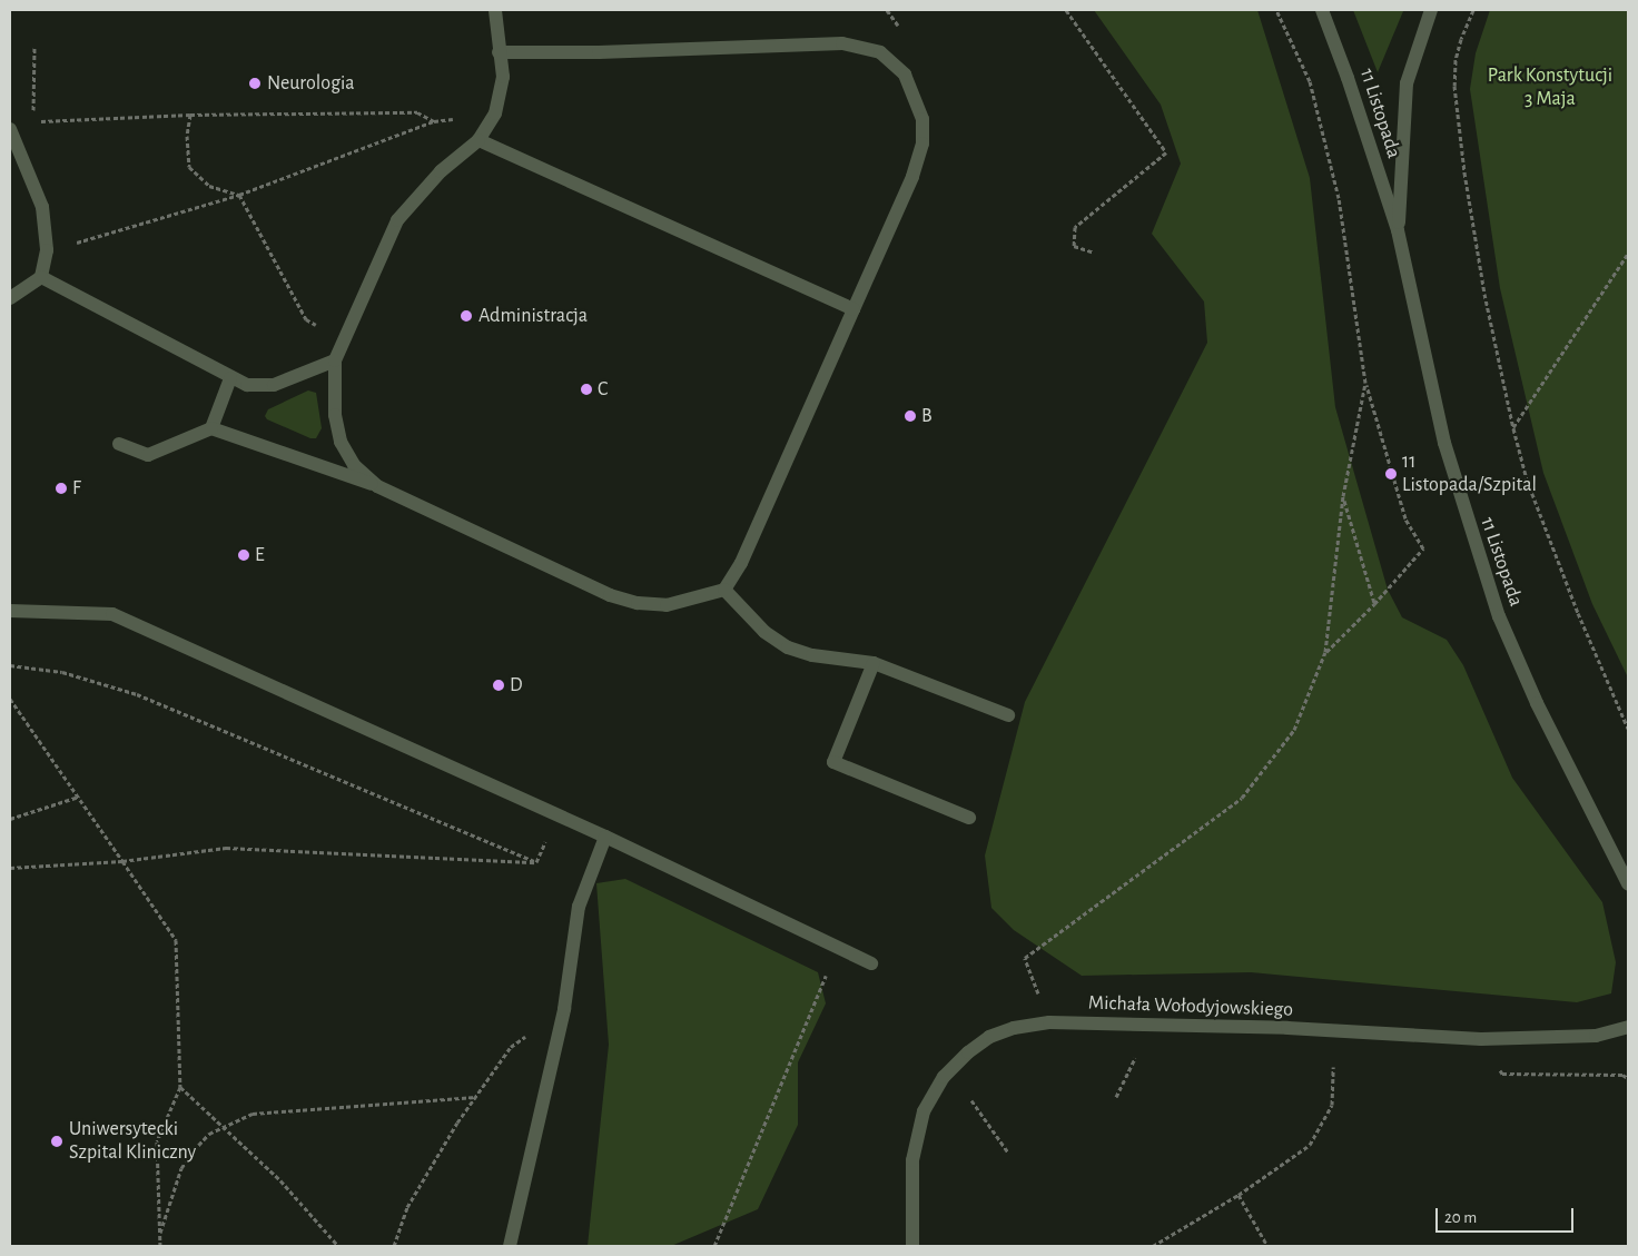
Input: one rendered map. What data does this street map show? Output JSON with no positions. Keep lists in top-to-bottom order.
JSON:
{
  "streets": {
    "street": ["11 Listopada", "Michała Wołodyjowskiego"]
  },
  "parks": ["Park Konstytucji 3 Maja"],
  "places": [
    "Neurologia",
    "Administracja",
    "C",
    "B",
    "11 Listopada/Szpital",
    "F",
    "E",
    "D",
    "Uniwersytecki Szpital Kliniczny"
  ],
  "scale_bar": "20 m"
}
